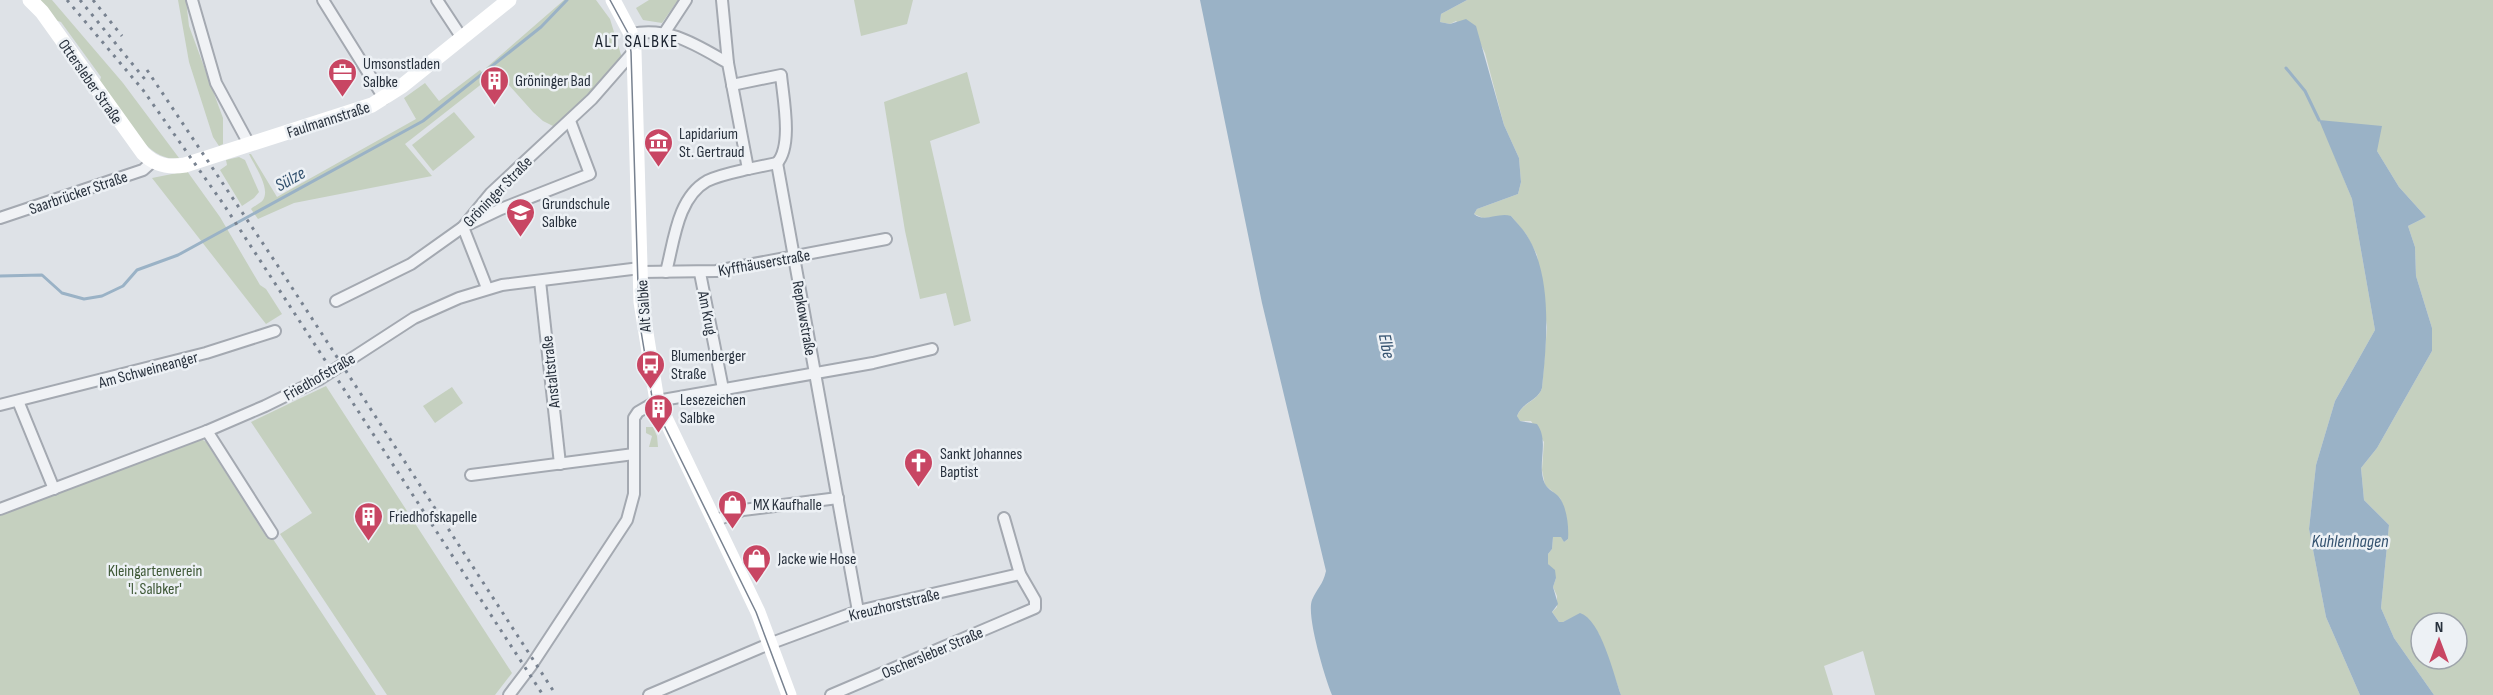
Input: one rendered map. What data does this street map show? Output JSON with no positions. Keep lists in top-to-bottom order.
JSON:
{
  "streets": {
    "main road": ["Ottersleber Straße", "Faulmannstraße", "Alt Salbke"],
    "street": [
      "Gröninger Straße",
      "Saarbrücker Straße",
      "Kyffhäuserstraße",
      "Am Krug",
      "Repkowstraße",
      "Am Schweineanger",
      "Anstaltstraße",
      "Friedhofstraße",
      "Kreuzhorststraße",
      "Oschersleber Straße"
    ]
  },
  "crossings": [
    ["Ottersleber Straße", "Faulmannstraße"],
    ["Ottersleber Straße", "Saarbrücker Straße"],
    ["Faulmannstraße", "Saarbrücker Straße"],
    ["Gröninger Straße", "Alt Salbke"],
    ["Kyffhäuserstraße", "Alt Salbke"],
    ["Kyffhäuserstraße", "Am Krug"],
    ["Kyffhäuserstraße", "Repkowstraße"],
    ["Kyffhäuserstraße", "Friedhofstraße"],
    ["Alt Salbke", "Friedhofstraße"],
    ["Alt Salbke", "Kreuzhorststraße"],
    ["Repkowstraße", "Kreuzhorststraße"],
    ["Anstaltstraße", "Friedhofstraße"],
    ["Kreuzhorststraße", "Oschersleber Straße"]
  ],
  "districts": ["ALT SALBKE"],
  "water": ["Sülze", "Elbe", "Kuhlenhagen"],
  "parks": ["Kleingartenverein 'I. Salbker'"],
  "places": {
    "office": ["Umsonstladen Salbke"],
    "building": ["Gröninger Bad", "Lesezeichen Salbke", "Friedhofskapelle"],
    "museum": ["Lapidarium St. Gertraud"],
    "school or university": ["Grundschule Salbke"],
    "bus stop": ["Blumenberger Straße"],
    "church": ["Sankt Johannes Baptist"],
    "shop": ["MX Kaufhalle", "Jacke wie Hose"]
  },
  "north": "top"
}
